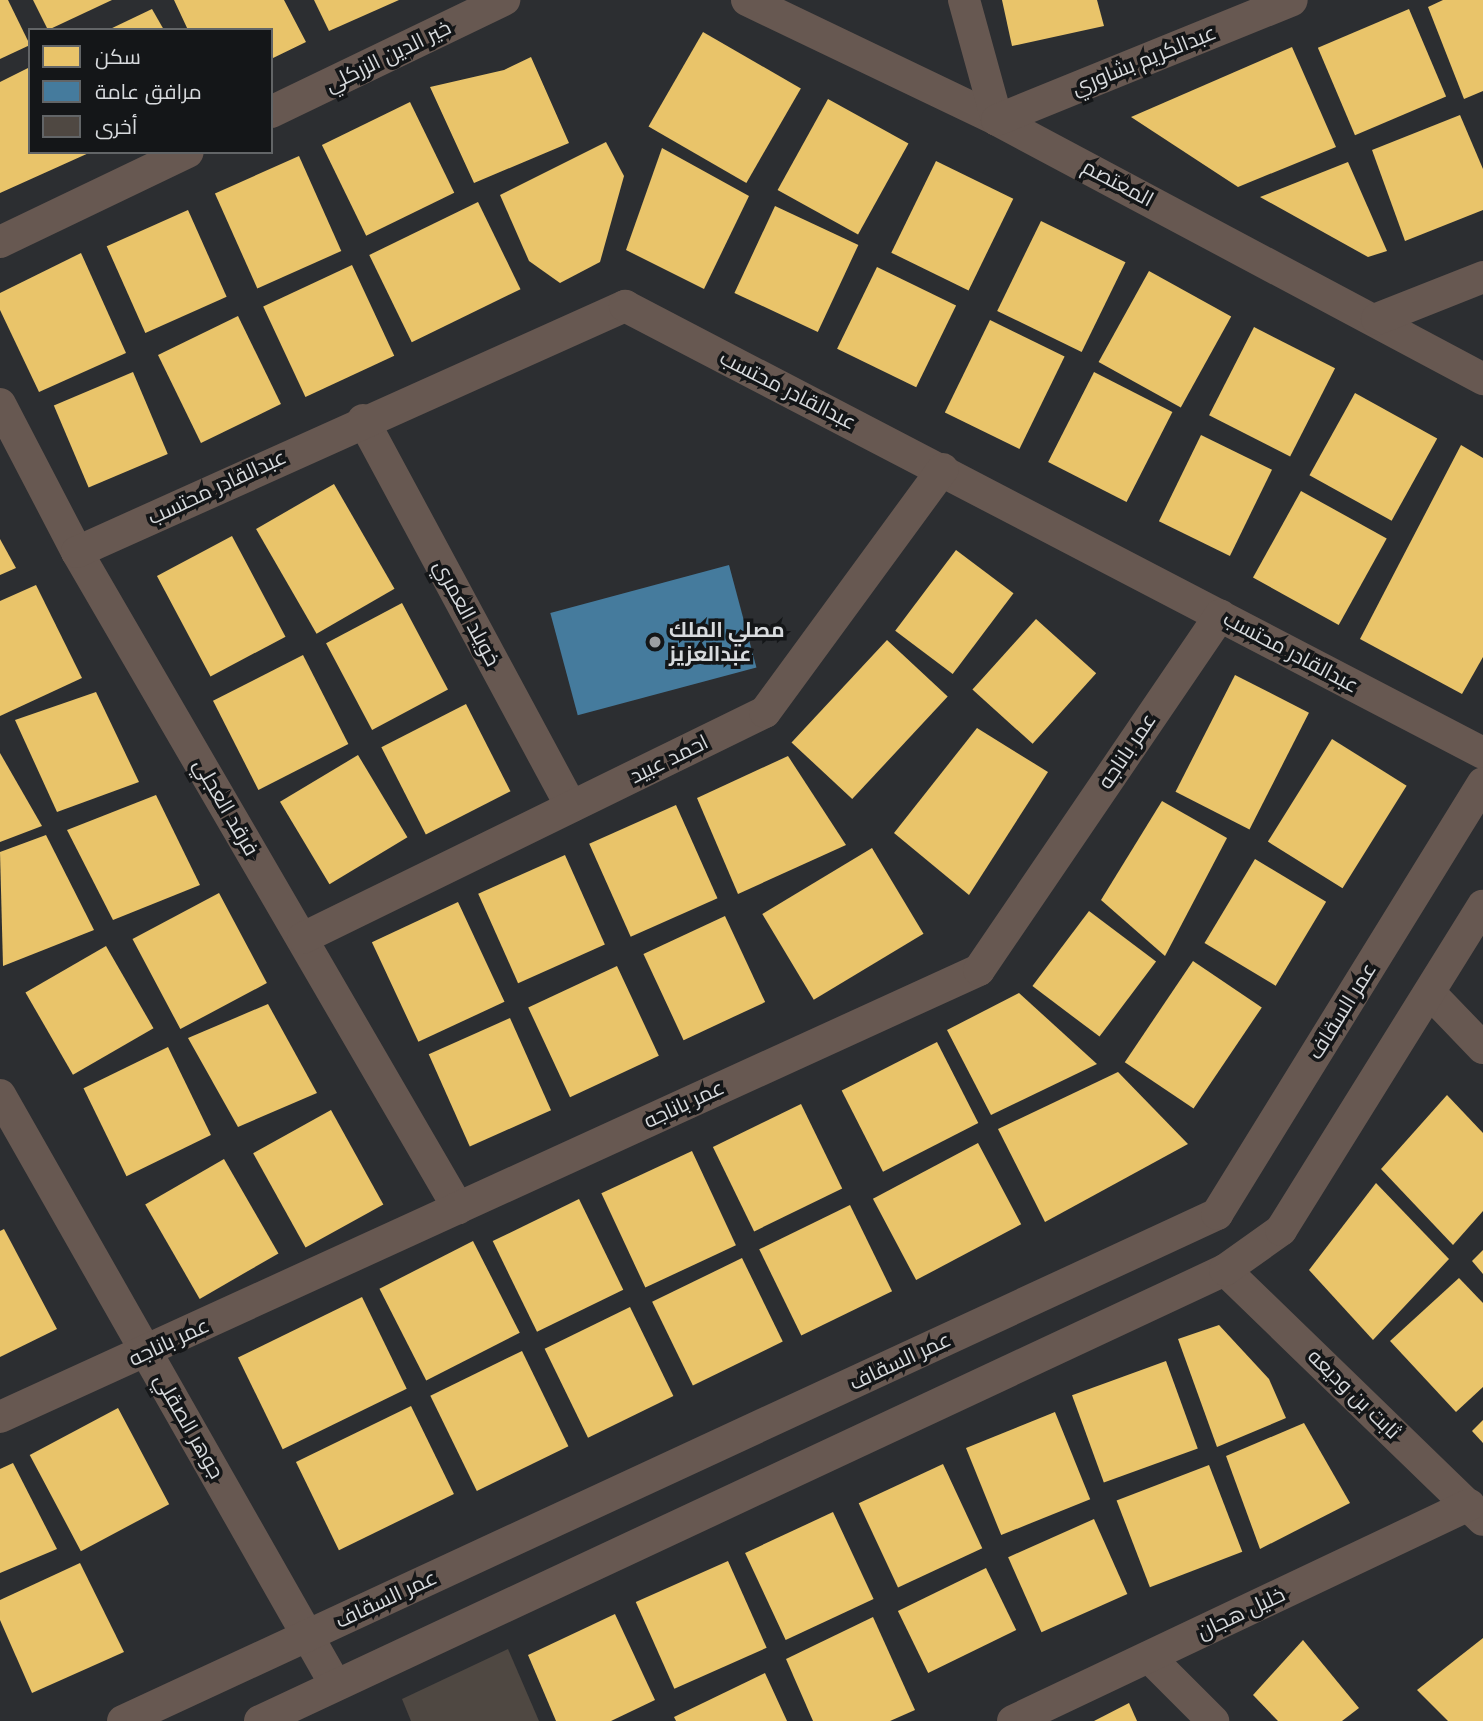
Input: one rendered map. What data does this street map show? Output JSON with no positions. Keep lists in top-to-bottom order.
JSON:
{
  "streets": {
    "street": [
      "خير الدين الزركلي",
      "عبدالكريم بشاوري",
      "المعتصم",
      "عبدالقادر محتسب",
      "خويلد العمري",
      "عمر باناجه",
      "احمد عبيد",
      "فرقد العجلي",
      "عمر السقاف",
      "ثابت بن وديعه",
      "جوهر الصقلي",
      "خليل هجان"
    ]
  },
  "crossings": [
    ["عبدالكريم بشاوري", "المعتصم"],
    ["عبدالقادر محتسب", "خويلد العمري"],
    ["عبدالقادر محتسب", "عمر باناجه"],
    ["عبدالقادر محتسب", "احمد عبيد"],
    ["عبدالقادر محتسب", "فرقد العجلي"],
    ["خويلد العمري", "احمد عبيد"],
    ["عمر باناجه", "فرقد العجلي"],
    ["عمر باناجه", "جوهر الصقلي"],
    ["احمد عبيد", "فرقد العجلي"],
    ["عمر السقاف", "جوهر الصقلي"],
    ["ثابت بن وديعه", "خليل هجان"]
  ],
  "places": ["مصلي الملك عبدالعزيز"],
  "legend": ["سكن", "مرافق عامة", "أخرى"]
}
